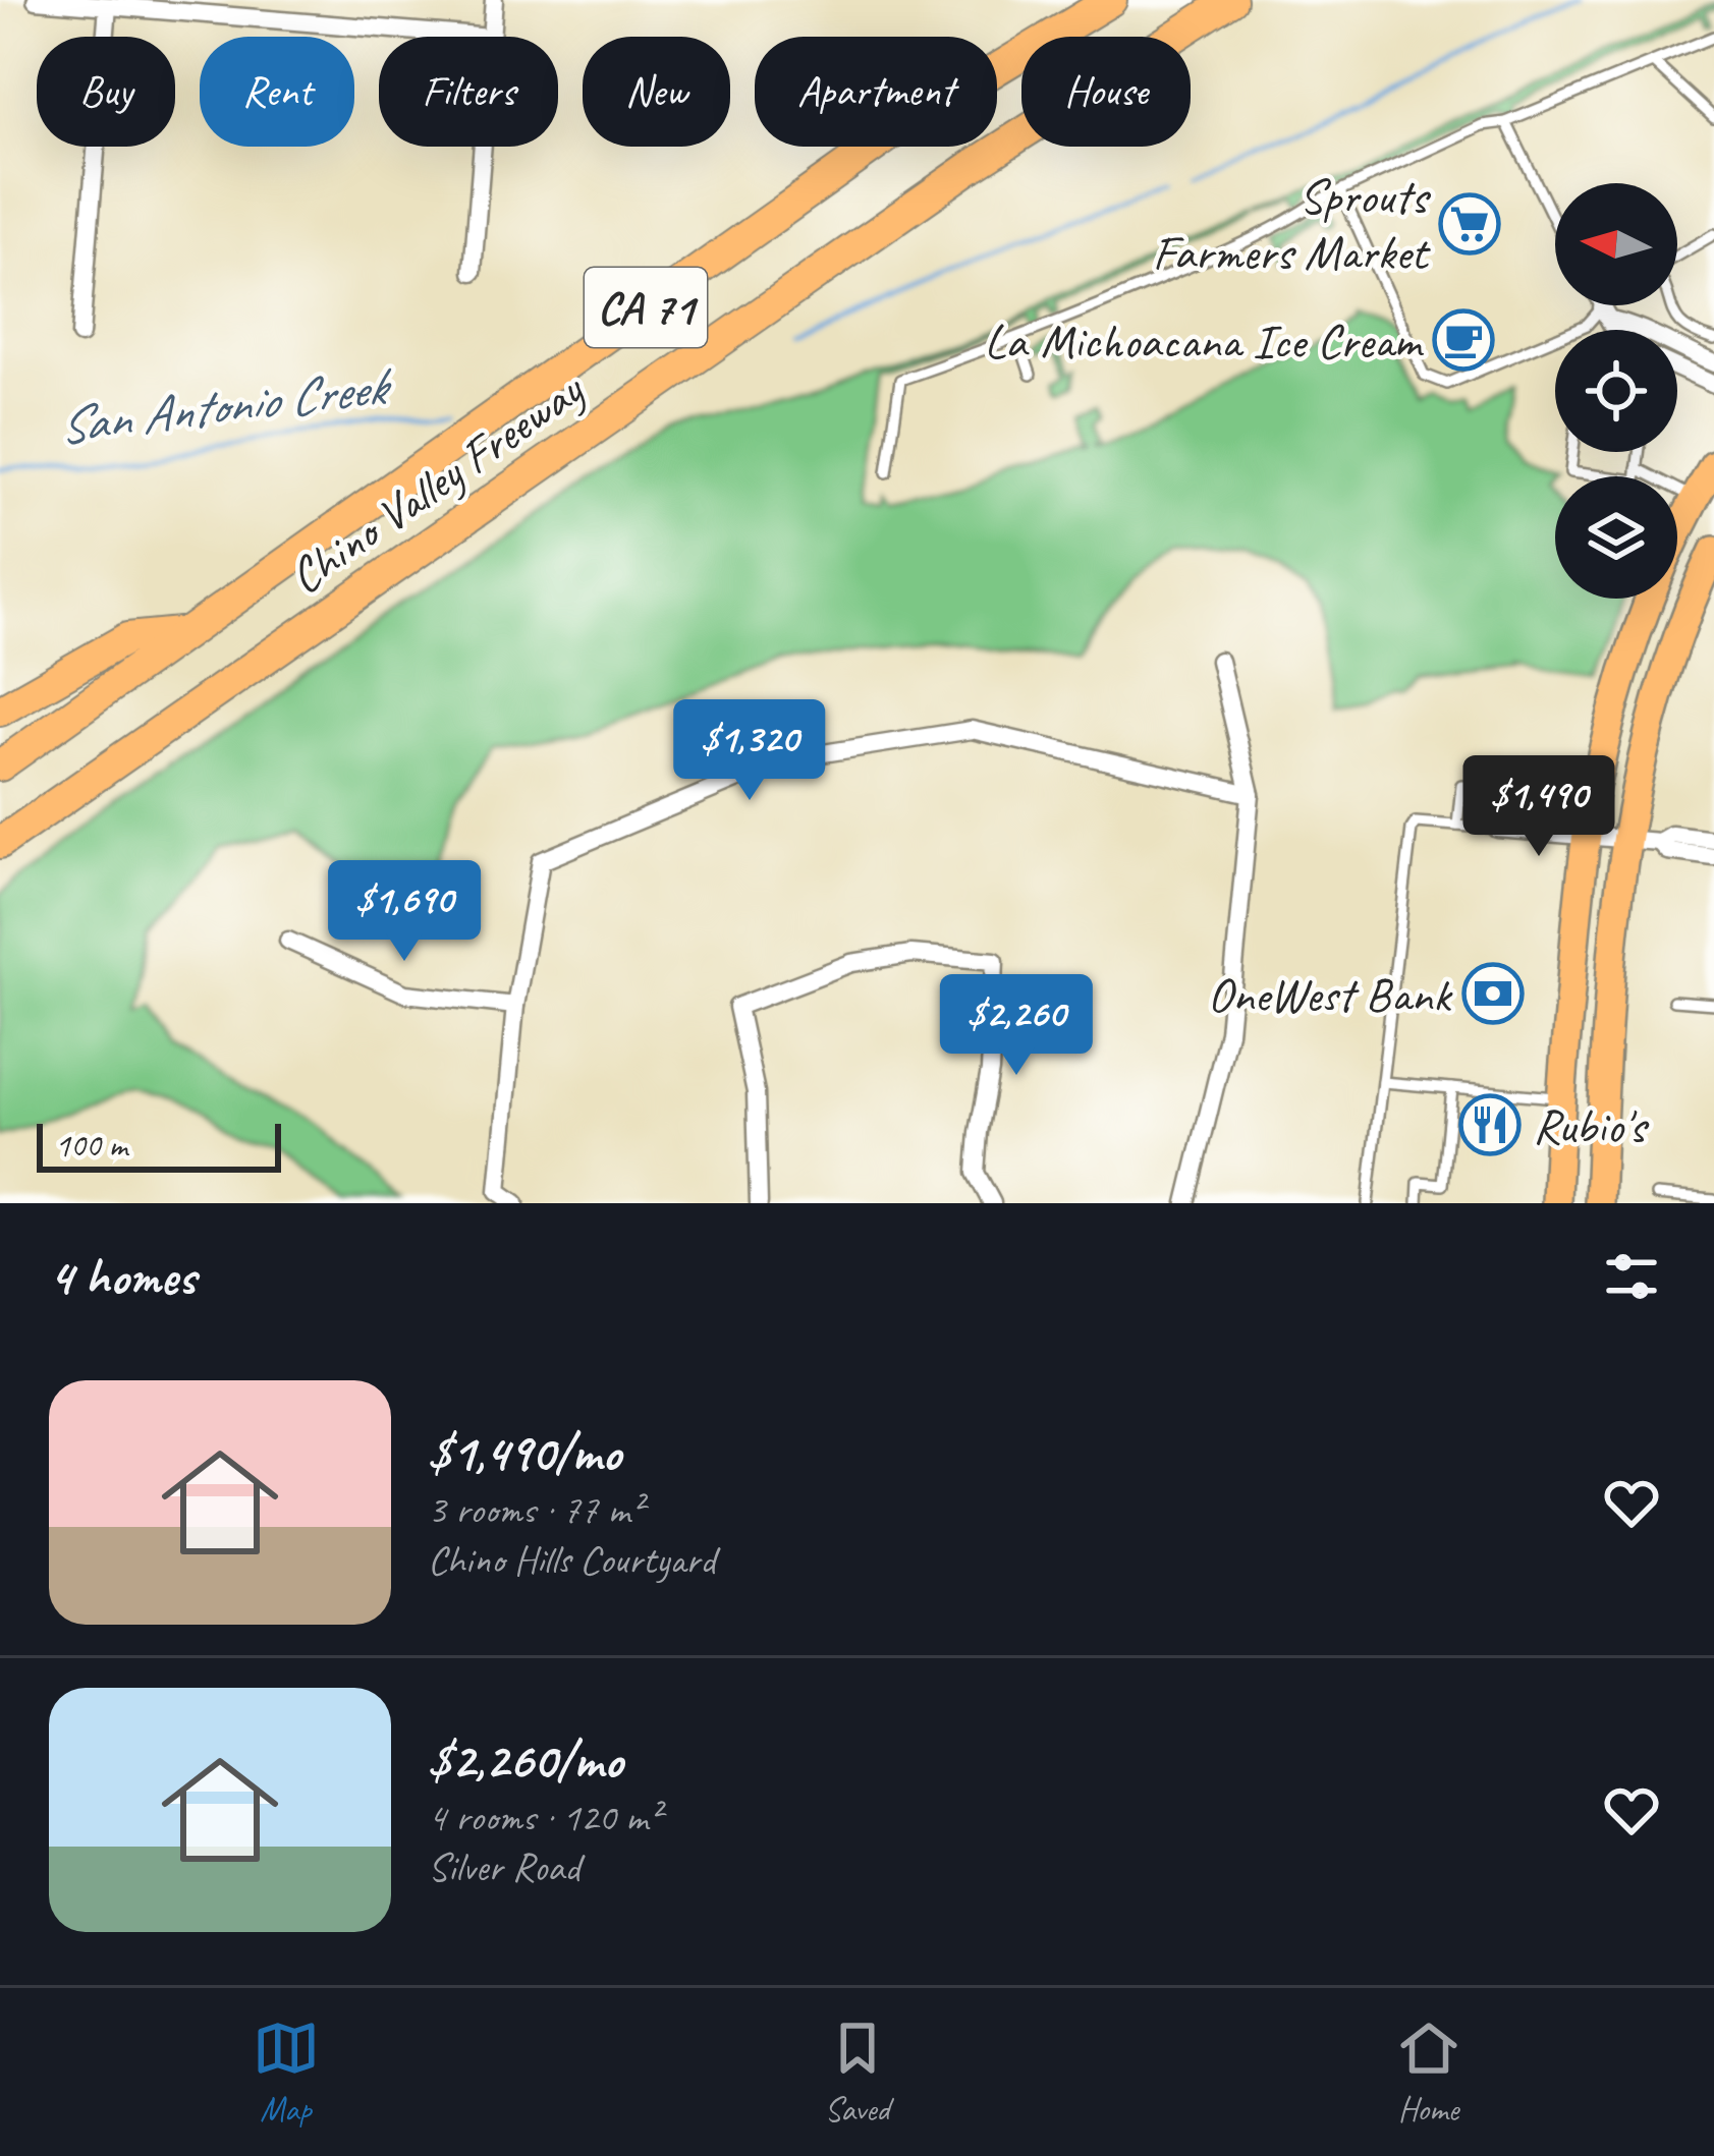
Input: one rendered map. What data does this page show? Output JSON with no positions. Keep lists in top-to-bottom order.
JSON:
{
  "streets": {
    "highway": ["CA 71", "Chino Valley Freeway"]
  },
  "water": ["San Antonio Creek"],
  "places": {
    "supermarket": ["Sprouts Farmers Market"],
    "cafe": ["La Michoacana Ice Cream"],
    "bank": ["OneWest Bank"],
    "restaurant": ["Rubio's"]
  },
  "scale_bar": "100 m",
  "north": "left",
  "page": {
    "chip": [
      "Buy",
      "Rent",
      "Filters",
      "New",
      "Apartment",
      "House"
    ],
    "price": [
      "$1,320",
      "$1,490",
      "$1,690",
      "$2,260"
    ],
    "scale": "100 m",
    "heading": "4 homes",
    "list": [
      {
        "name": "$1,490/mo",
        "note": "3 rooms · 77 m² · Chino Hills Courtyard"
      },
      {
        "name": "$2,260/mo",
        "note": "4 rooms · 120 m² · Silver Road"
      }
    ],
    "tabs": ["Map", "Saved", "Home"]
  }
}
